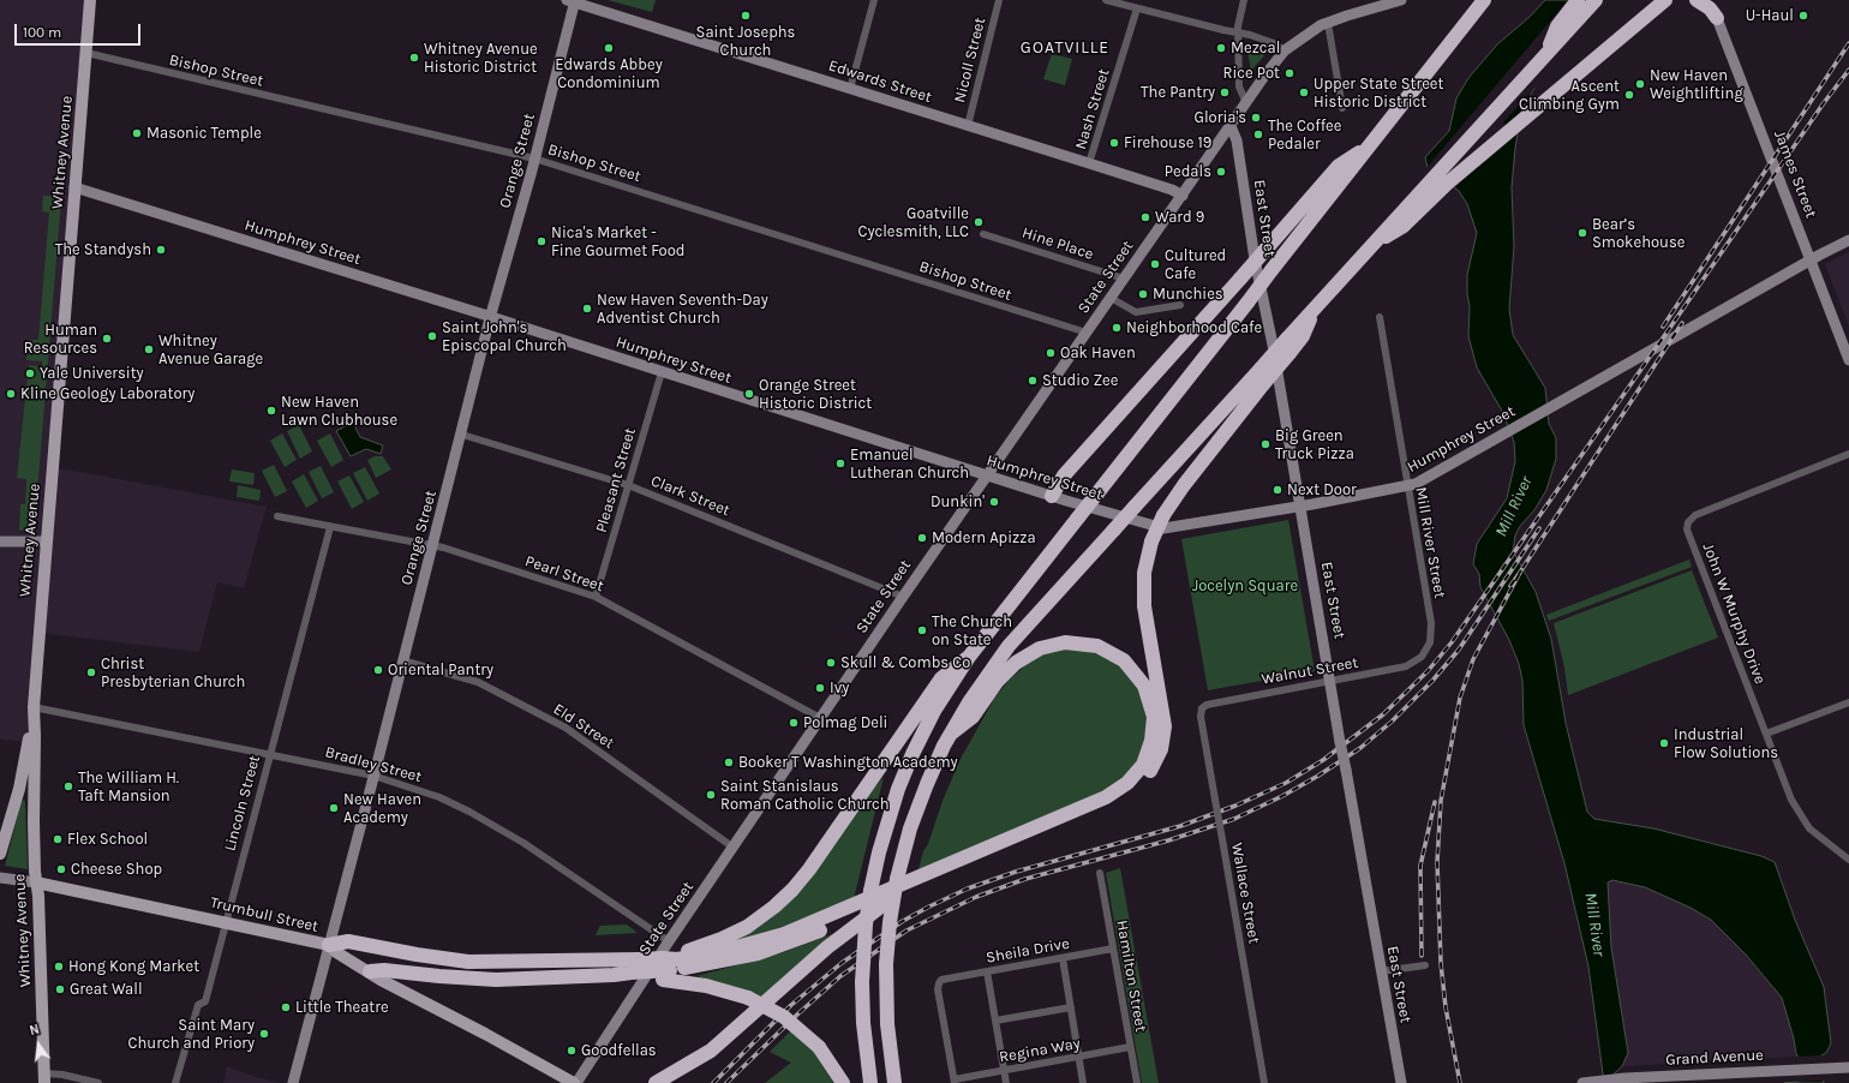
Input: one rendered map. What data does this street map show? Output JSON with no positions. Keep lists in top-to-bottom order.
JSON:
{
  "streets": {
    "main road": [
      "Edwards Street",
      "Whitney Avenue",
      "Orange Street",
      "James Street",
      "East Street",
      "Humphrey Street",
      "State Street",
      "Trumbull Street",
      "Grand Avenue"
    ],
    "street": [
      "Nicoll Street",
      "Bishop Street",
      "Nash Street",
      "Hine Place",
      "Pleasant Street",
      "Clark Street",
      "Mill River Street",
      "Pearl Street",
      "John W Murphy Drive",
      "Walnut Street",
      "Eld Street",
      "Bradley Street",
      "Lincoln Street",
      "Wallace Street",
      "Sheila Drive",
      "Hamilton Street",
      "Regina Way"
    ]
  },
  "crossings": [
    ["Nicoll Street", "Edwards Street"],
    ["Bishop Street", "Whitney Avenue"],
    ["Bishop Street", "Orange Street"],
    ["Bishop Street", "State Street"],
    ["Edwards Street", "Nash Street"],
    ["Edwards Street", "Orange Street"],
    ["Edwards Street", "State Street"],
    ["Whitney Avenue", "Humphrey Street"],
    ["Whitney Avenue", "Bradley Street"],
    ["Whitney Avenue", "Trumbull Street"],
    ["Orange Street", "Humphrey Street"],
    ["Orange Street", "Clark Street"],
    ["Orange Street", "Pearl Street"],
    ["Orange Street", "Eld Street"],
    ["Orange Street", "Bradley Street"],
    ["Orange Street", "Trumbull Street"],
    ["James Street", "Humphrey Street"],
    ["East Street", "Humphrey Street"],
    ["East Street", "State Street"],
    ["East Street", "Walnut Street"],
    ["Humphrey Street", "State Street"],
    ["Humphrey Street", "Pleasant Street"],
    ["Humphrey Street", "Mill River Street"],
    ["Hine Place", "State Street"],
    ["State Street", "Clark Street"],
    ["State Street", "Pearl Street"],
    ["State Street", "Eld Street"],
    ["State Street", "Bradley Street"],
    ["State Street", "Trumbull Street"],
    ["Pleasant Street", "Clark Street"],
    ["Pleasant Street", "Pearl Street"],
    ["Mill River Street", "Walnut Street"],
    ["Pearl Street", "Lincoln Street"],
    ["Walnut Street", "Wallace Street"],
    ["Bradley Street", "Lincoln Street"],
    ["Lincoln Street", "Trumbull Street"],
    ["Sheila Drive", "Hamilton Street"],
    ["Sheila Drive", "Regina Way"],
    ["Hamilton Street", "Regina Way"]
  ],
  "districts": ["GOATVILLE"],
  "water": ["Mill River"],
  "parks": ["Jocelyn Square"],
  "places": [
    "Saint Josephs Church",
    "U-Haul",
    "Edwards Abbey Condominium",
    "Mezcal",
    "Whitney Avenue Historic District",
    "Rice Pot",
    "New Haven Weightlifting",
    "The Pantry",
    "Upper State Street Historic District",
    "Ascent Climbing Gym",
    "Gloria's",
    "Masonic Temple",
    "The Coffee Pedaler",
    "Firehouse 19",
    "Pedals",
    "Ward 9",
    "Goatville Cyclesmith, LLC",
    "Bear’s Smokehouse",
    "Nica's Market - Fine Gourmet Food",
    "The Standysh",
    "Cultured Cafe",
    "Munchies",
    "New Haven Seventh-Day Adventist Church",
    "Neighborhood Cafe",
    "Saint John's Episcopal Church",
    "Human Resources",
    "Whitney Avenue Garage",
    "Oak Haven",
    "Yale University",
    "Studio Zee",
    "Kline Geology Laboratory",
    "Orange Street Historic District",
    "New Haven Lawn Clubhouse",
    "Big Green Truck Pizza",
    "Emanuel Lutheran Church",
    "Next Door",
    "Dunkin'",
    "Modern Apizza",
    "The Church on State",
    "Skull & Combs Co",
    "Oriental Pantry",
    "Christ Presbyterian Church",
    "Ivy",
    "Polmag Deli",
    "Industrial Flow Solutions",
    "Booker T Washington Academy",
    "The William H. Taft Mansion",
    "Saint Stanislaus Roman Catholic Church",
    "New Haven Academy",
    "Flex School",
    "Cheese Shop",
    "Hong Kong Market",
    "Great Wall",
    "Little Theatre",
    "Saint Mary Church and Priory",
    "Goodfellas"
  ],
  "scale_bar": "100 m",
  "north": "top"
}
